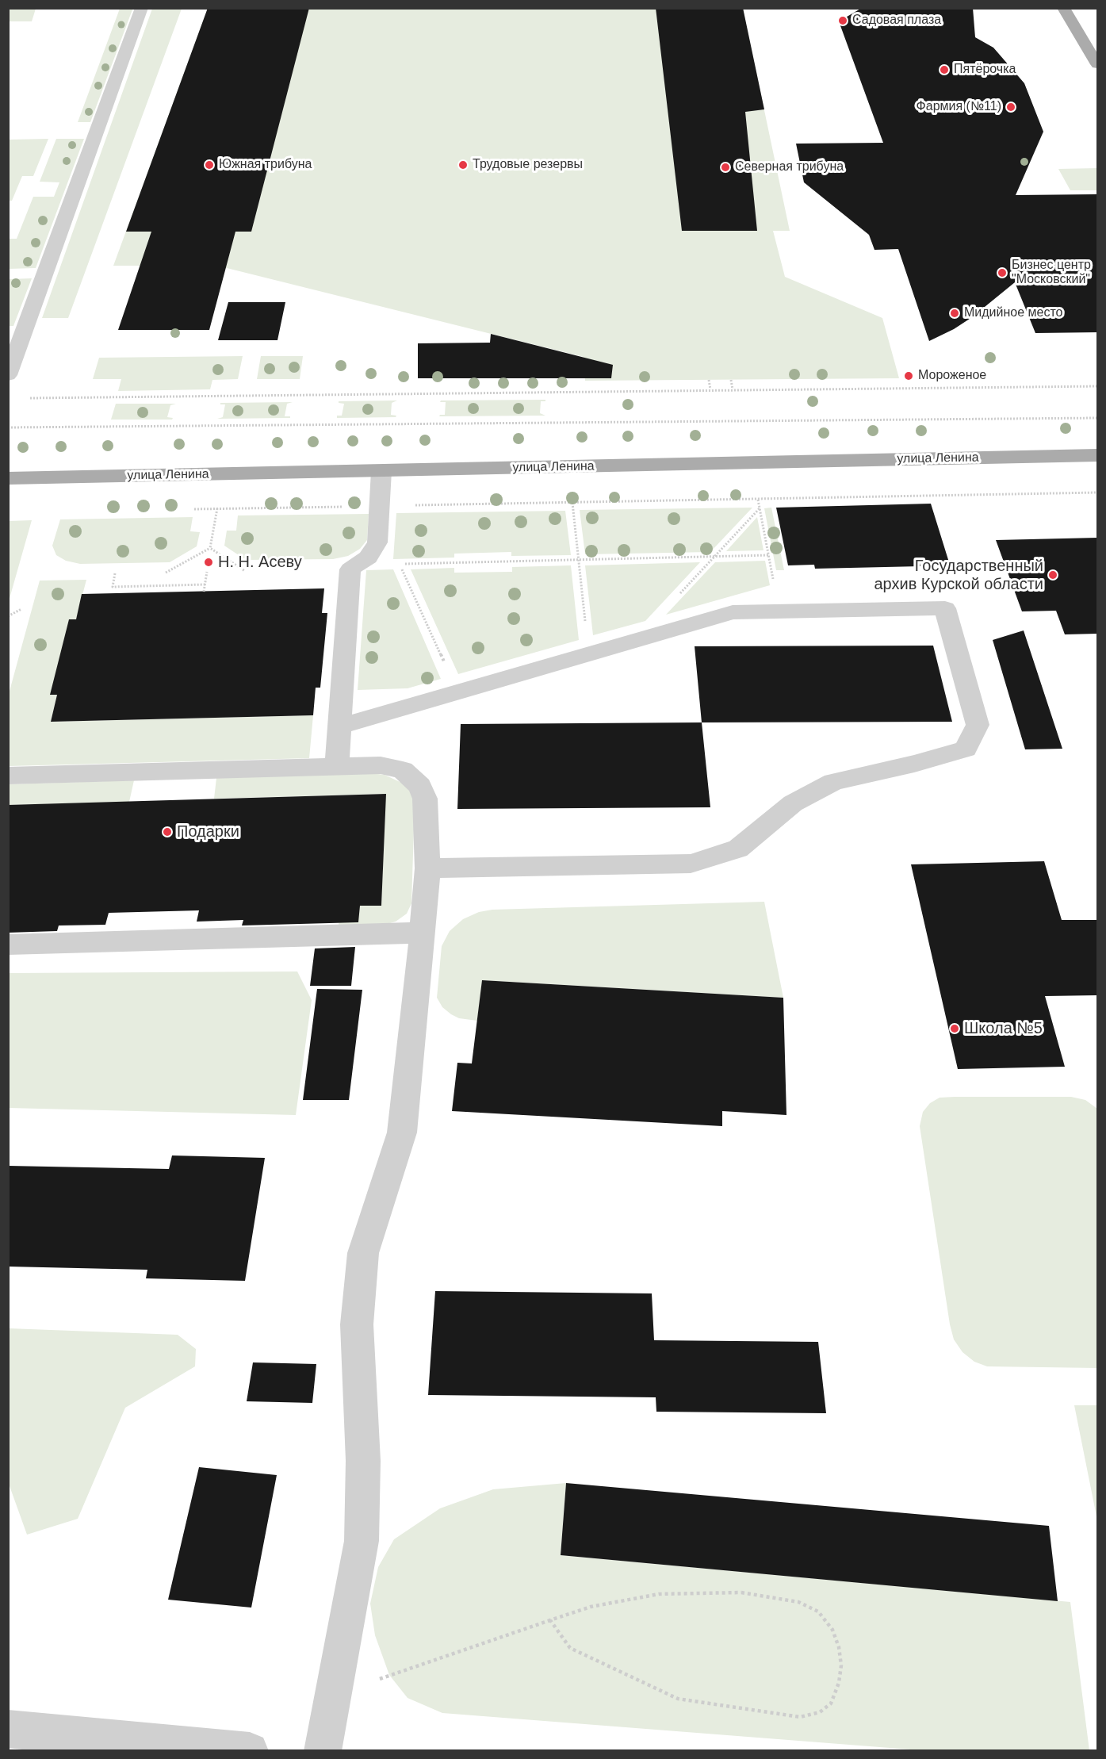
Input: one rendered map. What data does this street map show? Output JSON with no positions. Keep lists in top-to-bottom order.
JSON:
{
  "streets": {
    "main road": ["улица Ленина"]
  },
  "places": [
    "Садовая плаза",
    "Пятёрочка",
    "Фармия (№11)",
    "Южная трибуна",
    "Трудовые резервы",
    "Северная трибуна",
    "Бизнес центр \"Московский\"",
    "Мидийное место",
    "Мороженое",
    "Н. Н. Асеву",
    "Государственный архив Курской области",
    "Подарки",
    "Школа №5"
  ]
}
